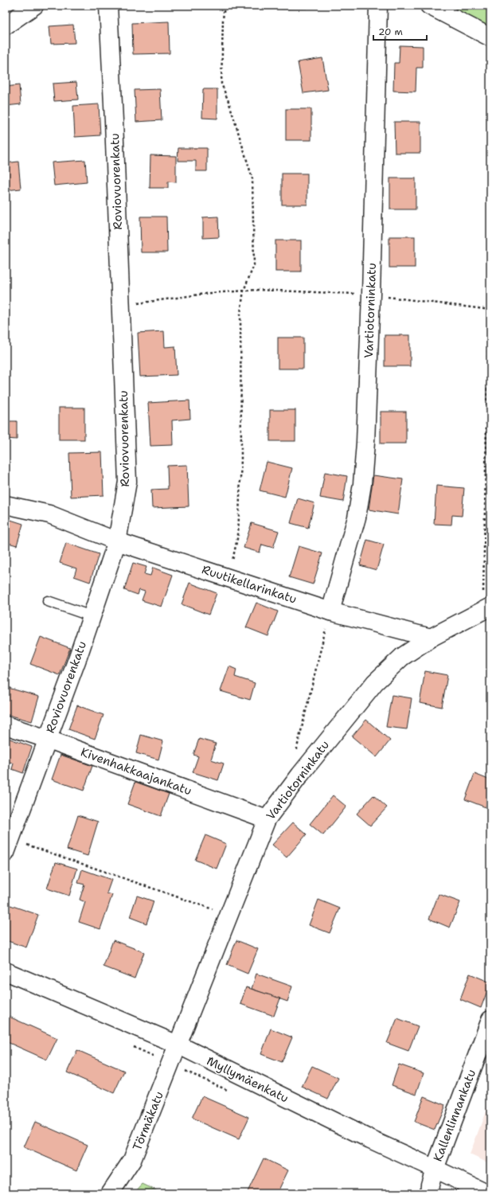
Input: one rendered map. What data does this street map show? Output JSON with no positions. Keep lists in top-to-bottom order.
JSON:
{
  "streets": {
    "street": [
      "Roviovuorenkatu",
      "Vartiotorninkatu",
      "Ruutikellarinkatu",
      "Kivenhakkaajankatu",
      "Myllymäenkatu",
      "Kallenlinnankatu",
      "Törmäkatu"
    ]
  },
  "crossings": [
    ["Roviovuorenkatu", "Ruutikellarinkatu"],
    ["Roviovuorenkatu", "Kivenhakkaajankatu"],
    ["Vartiotorninkatu", "Ruutikellarinkatu"],
    ["Vartiotorninkatu", "Kivenhakkaajankatu"],
    ["Vartiotorninkatu", "Myllymäenkatu"],
    ["Vartiotorninkatu", "Törmäkatu"],
    ["Myllymäenkatu", "Kallenlinnankatu"],
    ["Myllymäenkatu", "Törmäkatu"]
  ],
  "scale_bar": "20 m"
}
